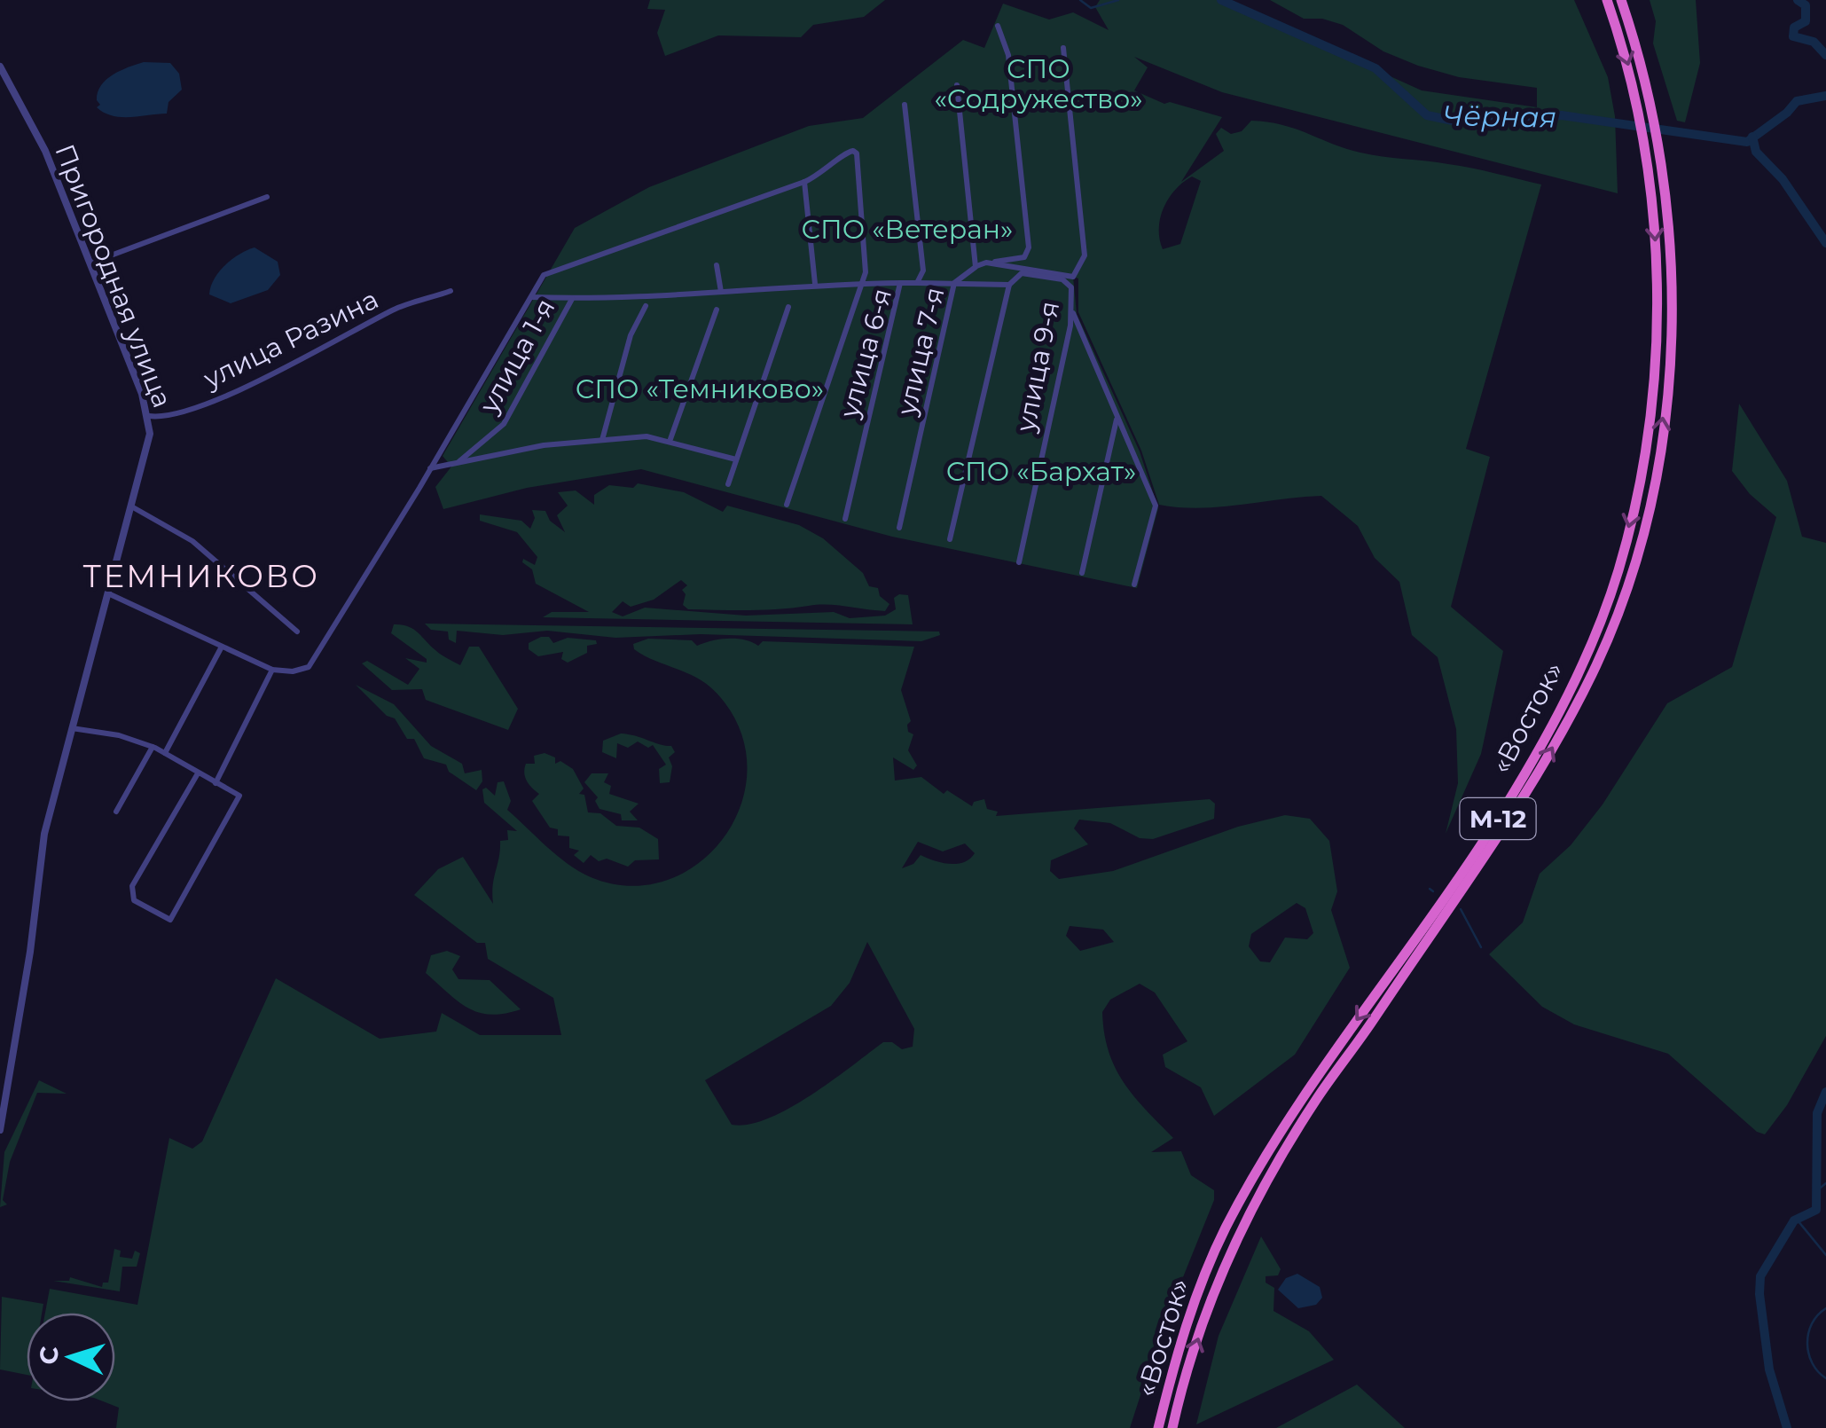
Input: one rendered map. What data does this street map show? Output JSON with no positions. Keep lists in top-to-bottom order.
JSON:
{
  "streets": {
    "highway": ["«Восток»", "М-12"],
    "street": [
      "Пригородная улица",
      "улица Разина",
      "улица 7-я",
      "улица 6-я",
      "улица 1-я",
      "улица 9-я"
    ]
  },
  "crossings": [
    ["Пригородная улица", "улица Разина"]
  ],
  "districts": ["ТЕМНИКОВО"],
  "water": ["Чёрная"],
  "parks": [
    "СПО «Содружество»",
    "СПО «Ветеран»",
    "СПО «Темниково»",
    "СПО «Бархат»"
  ],
  "north": "left"
}
